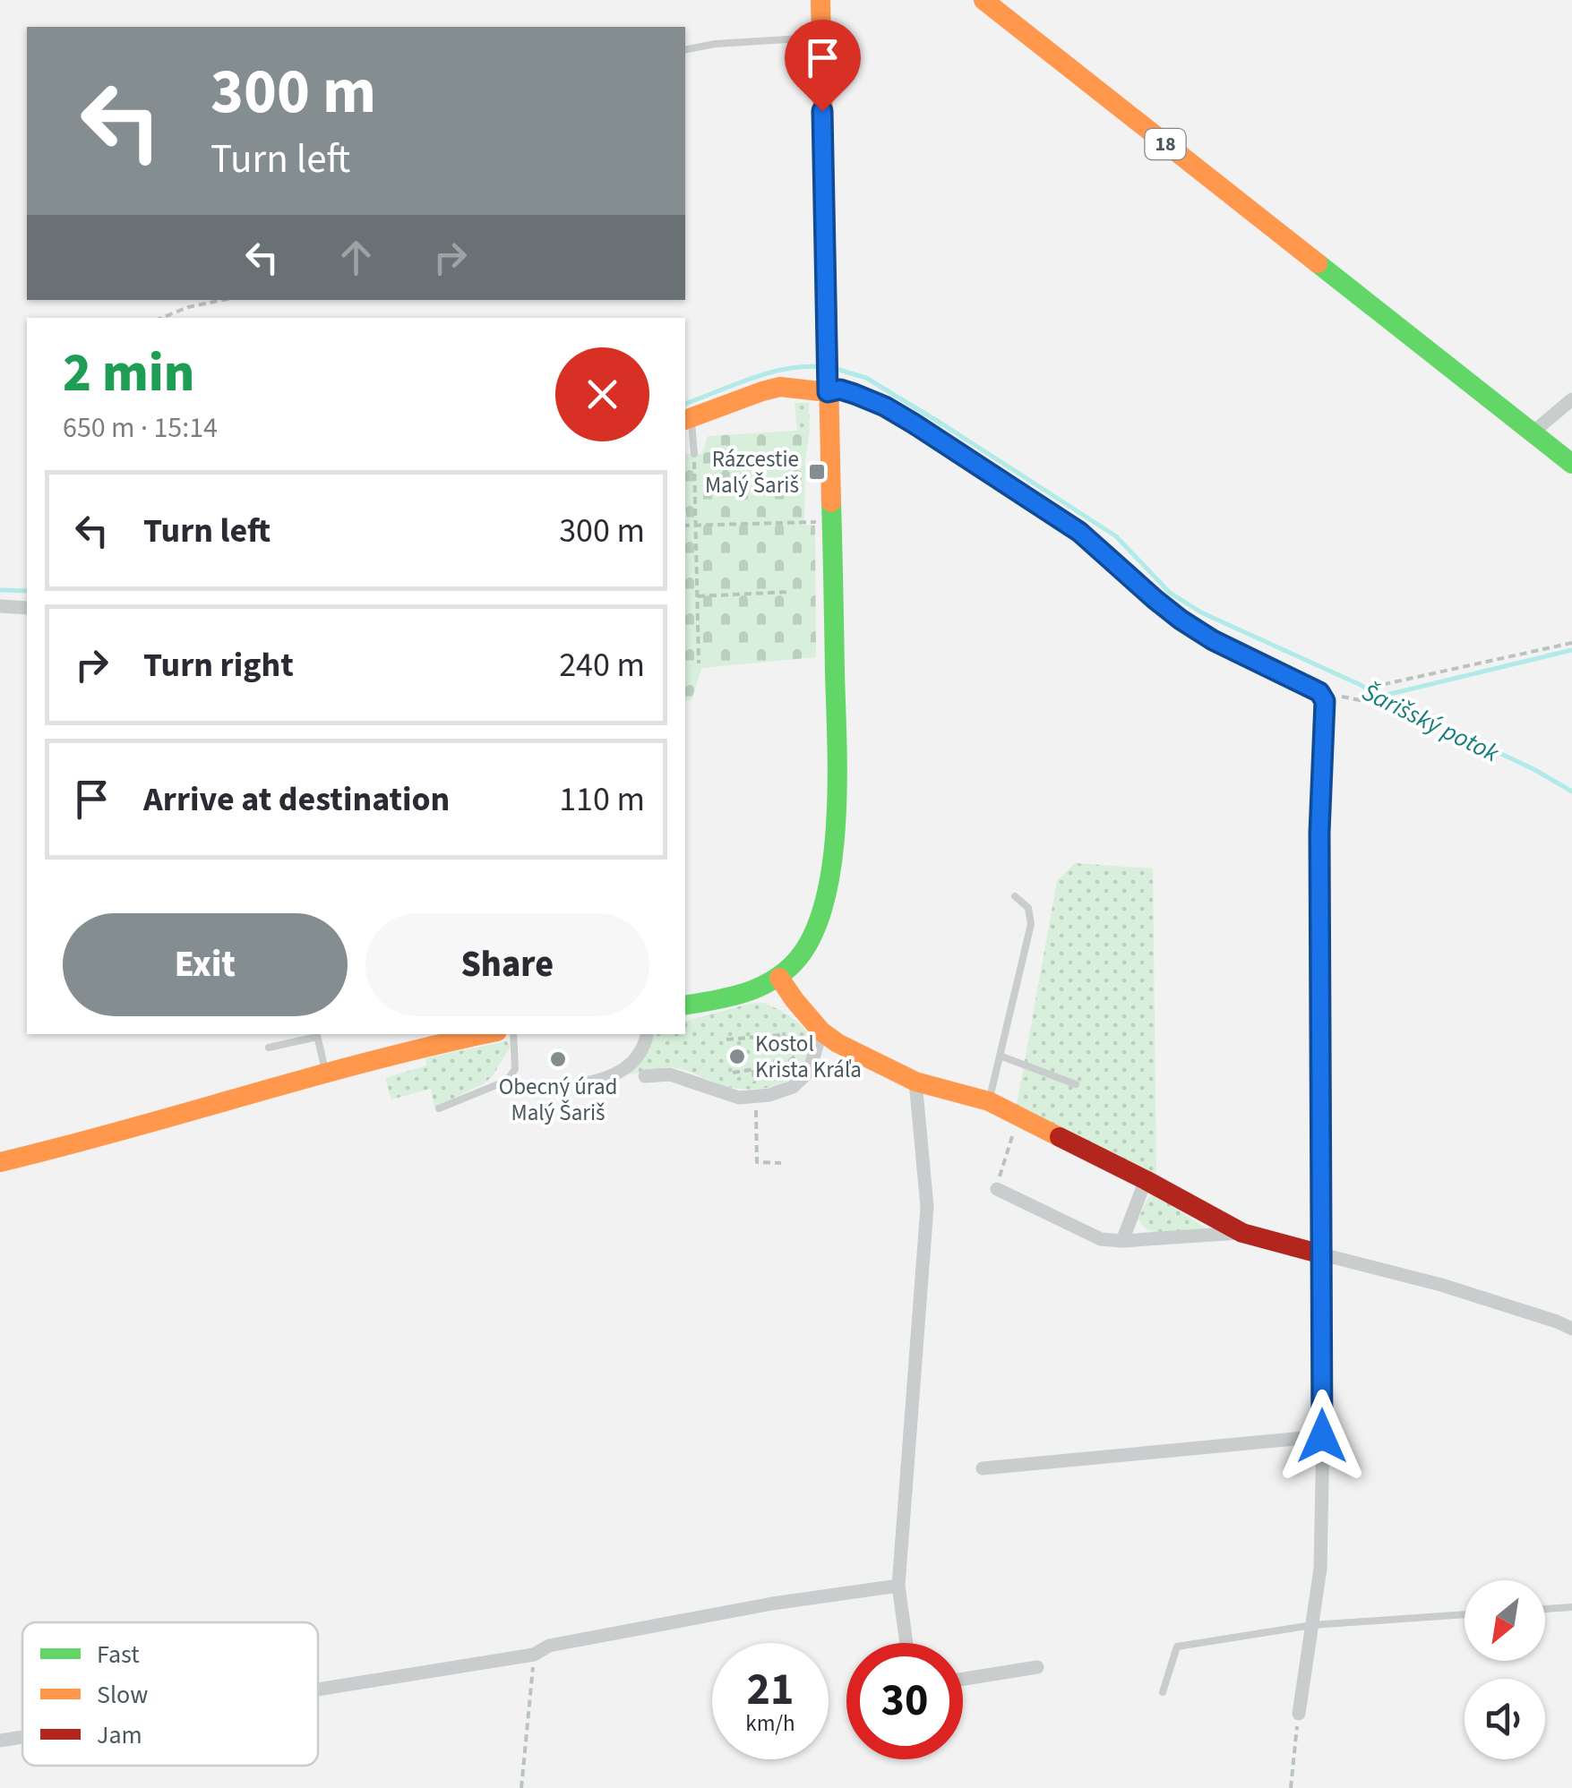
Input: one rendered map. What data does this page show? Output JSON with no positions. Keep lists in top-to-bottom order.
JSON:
{
  "streets": {
    "street": ["18"]
  },
  "water": ["Šarišský potok"],
  "places": {
    "transit": ["Rázcestie Malý Šariš"],
    "other": ["Kostol Krista Kráľa", "Obecný úrad Malý Šariš"]
  },
  "legend": ["Fast", "Slow", "Jam"],
  "north": "bottom left",
  "page": {
    "turn": ["300 m", "Turn left"],
    "heading": ["2 min", "650 m · 15:14"],
    "list": [
      {
        "name": "Turn left",
        "value": "300 m"
      },
      {
        "name": "Turn right",
        "value": "240 m"
      },
      {
        "name": "Arrive at destination",
        "value": "110 m"
      }
    ],
    "buttons": ["Exit", "Share"],
    "speed": "21 km/h",
    "limit": "30"
  }
}
